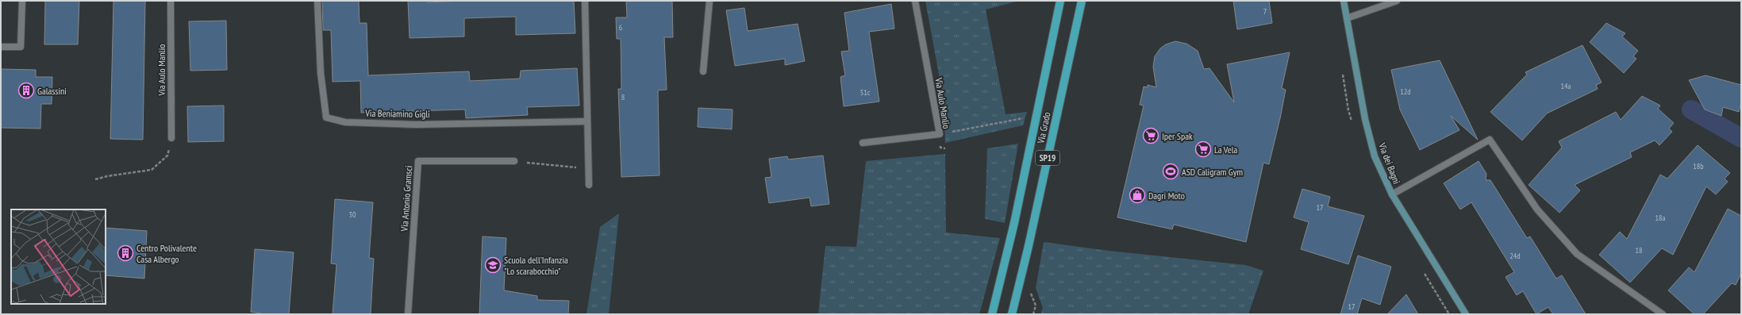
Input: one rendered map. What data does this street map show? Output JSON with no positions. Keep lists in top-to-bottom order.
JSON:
{
  "streets": {
    "main road": ["Via Grado", "SP19"],
    "street": [
      "Via Aulo Manlio",
      "Via Beniamino Gigli",
      "Via dei Bagni",
      "Via Antonio Gramsci"
    ]
  },
  "places": {
    "building": ["Galassini", "Centro Polivalente Casa Albergo"],
    "supermarket": ["Iper Spak", "La Vela"],
    "sports": ["ASD Caligram Gym"],
    "shop": ["Dagri Moto"],
    "school or university": ["Scuola dell'Infanzia \"Lo scarabocchio\""]
  },
  "house_numbers": [
    "7",
    "6",
    "14a",
    "12d",
    "51c",
    "8",
    "18b",
    "17",
    "30",
    "18a",
    "18",
    "24d",
    "17"
  ]
}
